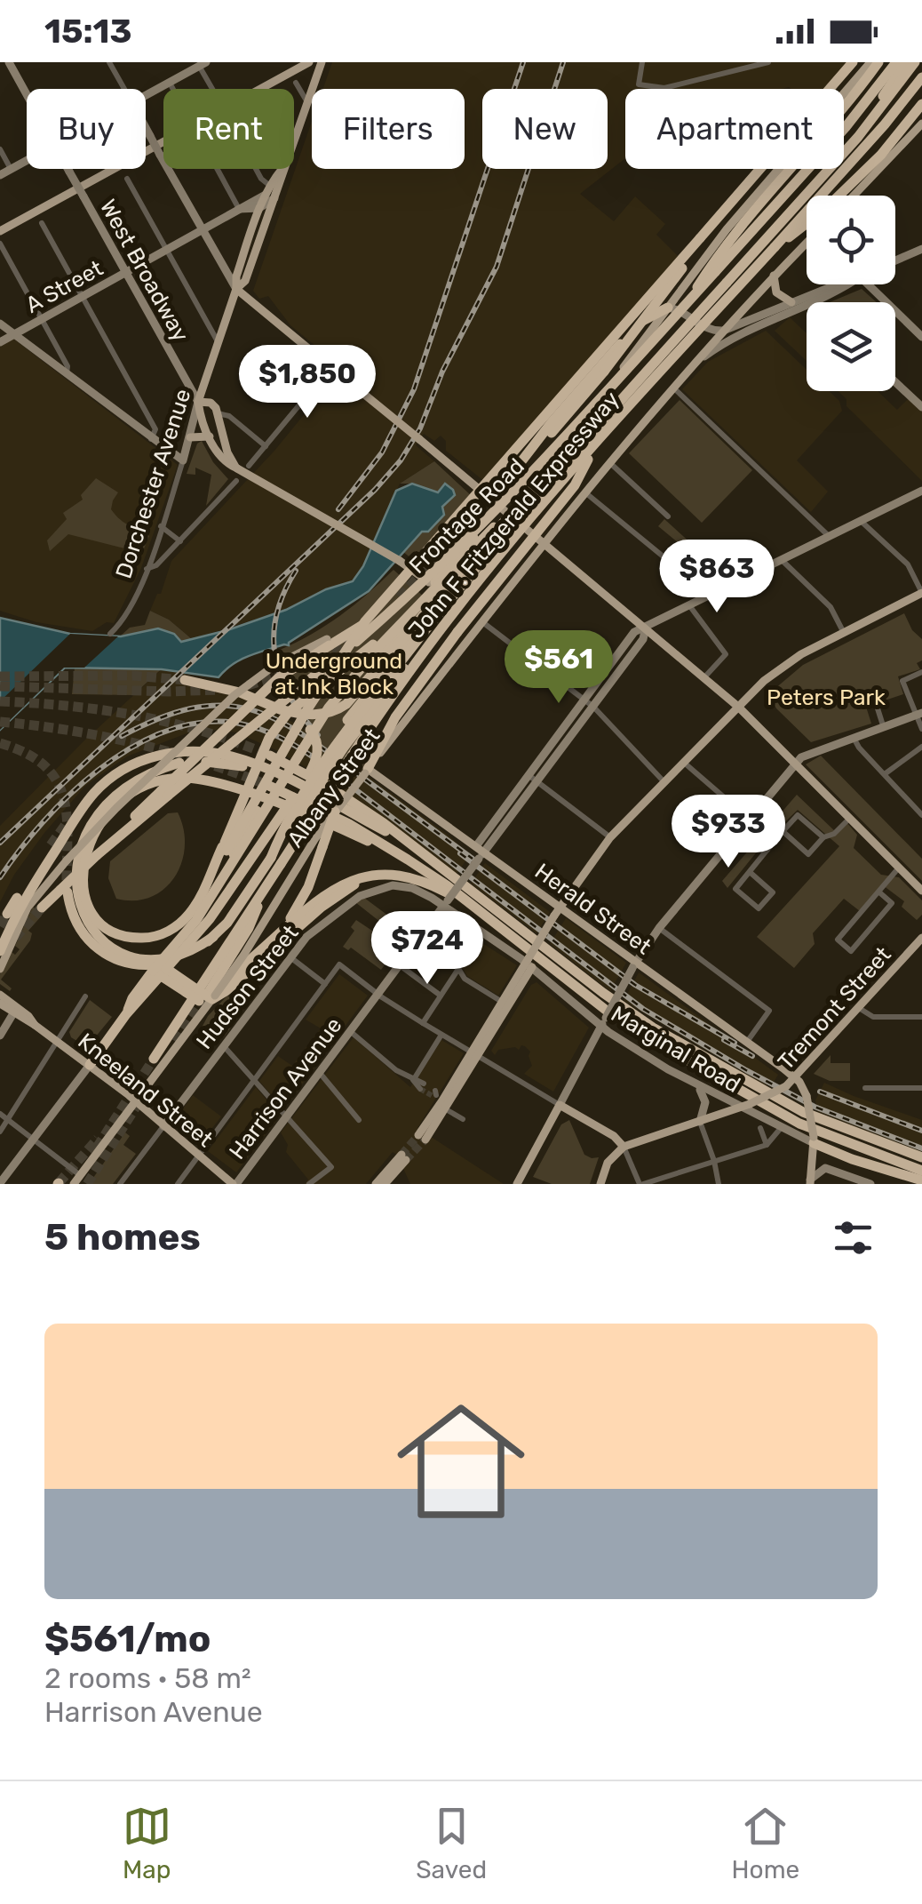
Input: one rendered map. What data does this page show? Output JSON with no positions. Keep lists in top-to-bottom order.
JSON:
{
  "streets": {
    "highway": ["John F. Fitzgerald Expressway"],
    "main road": [
      "West Broadway",
      "A Street",
      "Dorchester Avenue",
      "Frontage Road",
      "Albany Street",
      "Herald Street",
      "Hudson Street",
      "Tremont Street",
      "Marginal Road",
      "Harrison Avenue",
      "Kneeland Street"
    ]
  },
  "crossings": [
    ["West Broadway", "A Street"],
    ["West Broadway", "Dorchester Avenue"],
    ["West Broadway", "Frontage Road"],
    ["West Broadway", "Albany Street"],
    ["A Street", "Dorchester Avenue"],
    ["John F. Fitzgerald Expressway", "Frontage Road"],
    ["Albany Street", "Herald Street"],
    ["Albany Street", "Kneeland Street"],
    ["Herald Street", "Tremont Street"],
    ["Herald Street", "Harrison Avenue"],
    ["Hudson Street", "Marginal Road"],
    ["Hudson Street", "Harrison Avenue"],
    ["Hudson Street", "Kneeland Street"],
    ["Tremont Street", "Marginal Road"],
    ["Marginal Road", "Harrison Avenue"],
    ["Harrison Avenue", "Kneeland Street"]
  ],
  "parks": ["Underground at Ink Block", "Peters Park"],
  "page": {
    "status": "15:13",
    "chip": [
      "Buy",
      "Rent",
      "Filters",
      "New",
      "Apartment"
    ],
    "price": [
      "$1,850",
      "$863",
      "$561",
      "$933",
      "$724"
    ],
    "heading": "5 homes",
    "list": [
      {
        "name": "$561/mo",
        "note": "2 rooms · 58 m² · Harrison Avenue"
      }
    ],
    "tabs": ["Map", "Saved", "Home"]
  }
}
